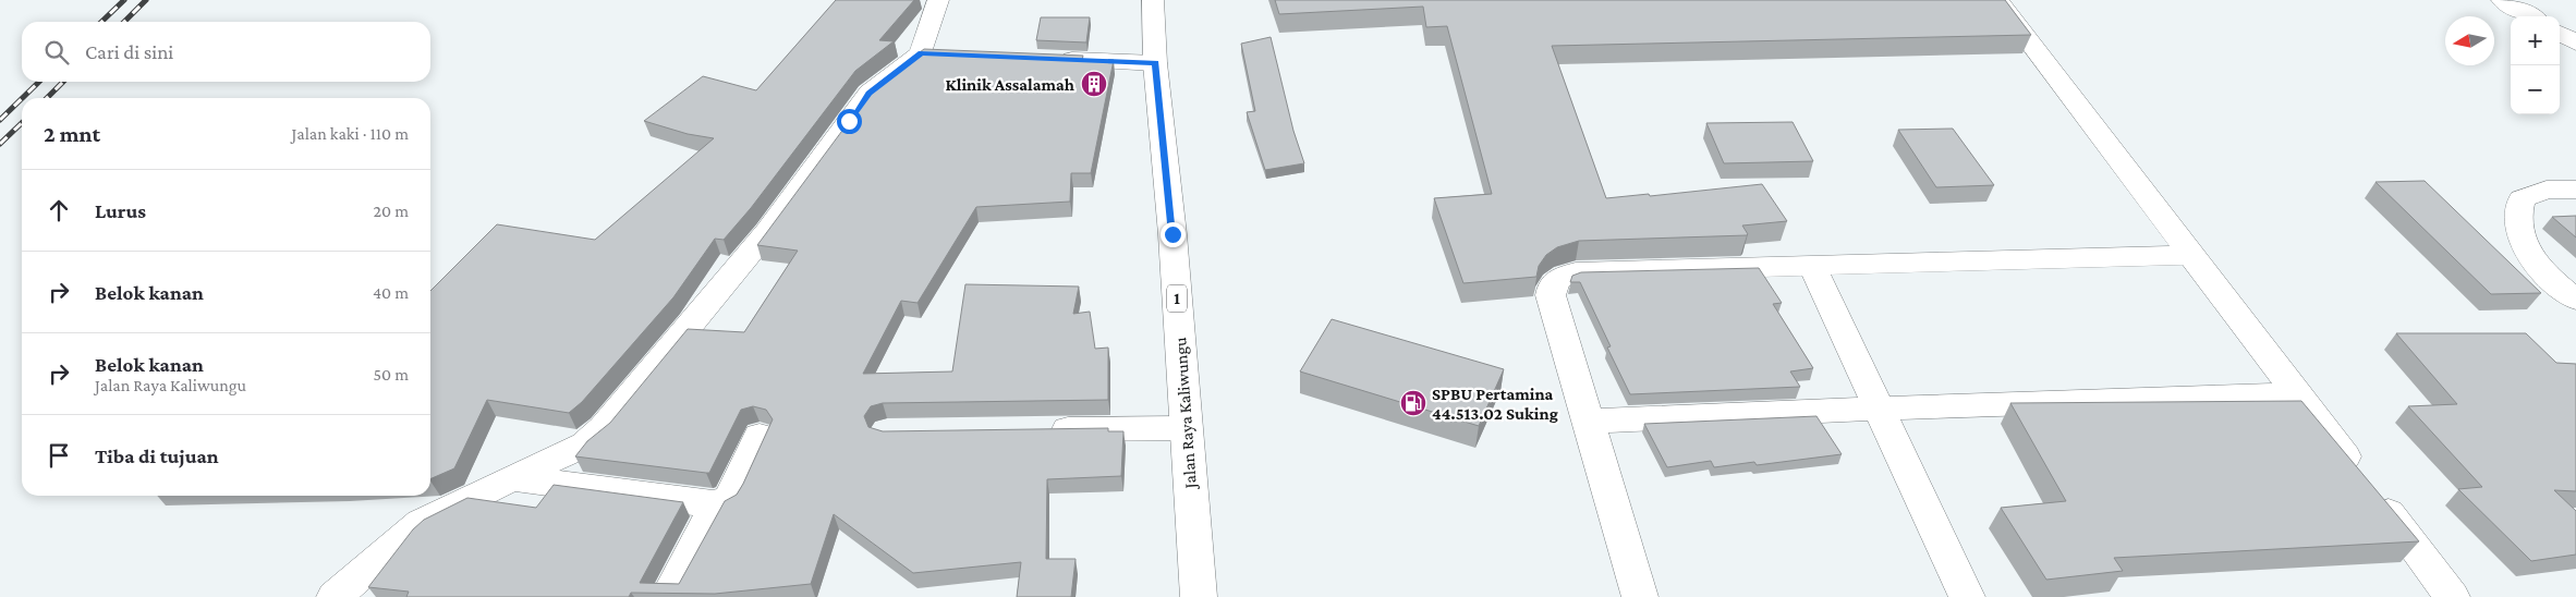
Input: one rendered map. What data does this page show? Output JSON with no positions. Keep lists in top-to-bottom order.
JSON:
{
  "streets": {
    "street": ["1", "Jalan Raya Kaliwungu"]
  },
  "places": {
    "building": ["Klinik Assalamah"],
    "fuel station": ["SPBU Pertamina 44.513.02 Suking"]
  },
  "north": "left",
  "page": {
    "map_buttons": ["+", "−"],
    "search": "Cari di sini",
    "heading": ["2 mnt", "Jalan kaki · 110 m"],
    "list": [
      ["Lurus", "20 m"],
      ["Belok kanan", "40 m"],
      ["Belok kanan", "Jalan Raya Kaliwungu", "50 m"],
      "Tiba di tujuan"
    ]
  }
}
